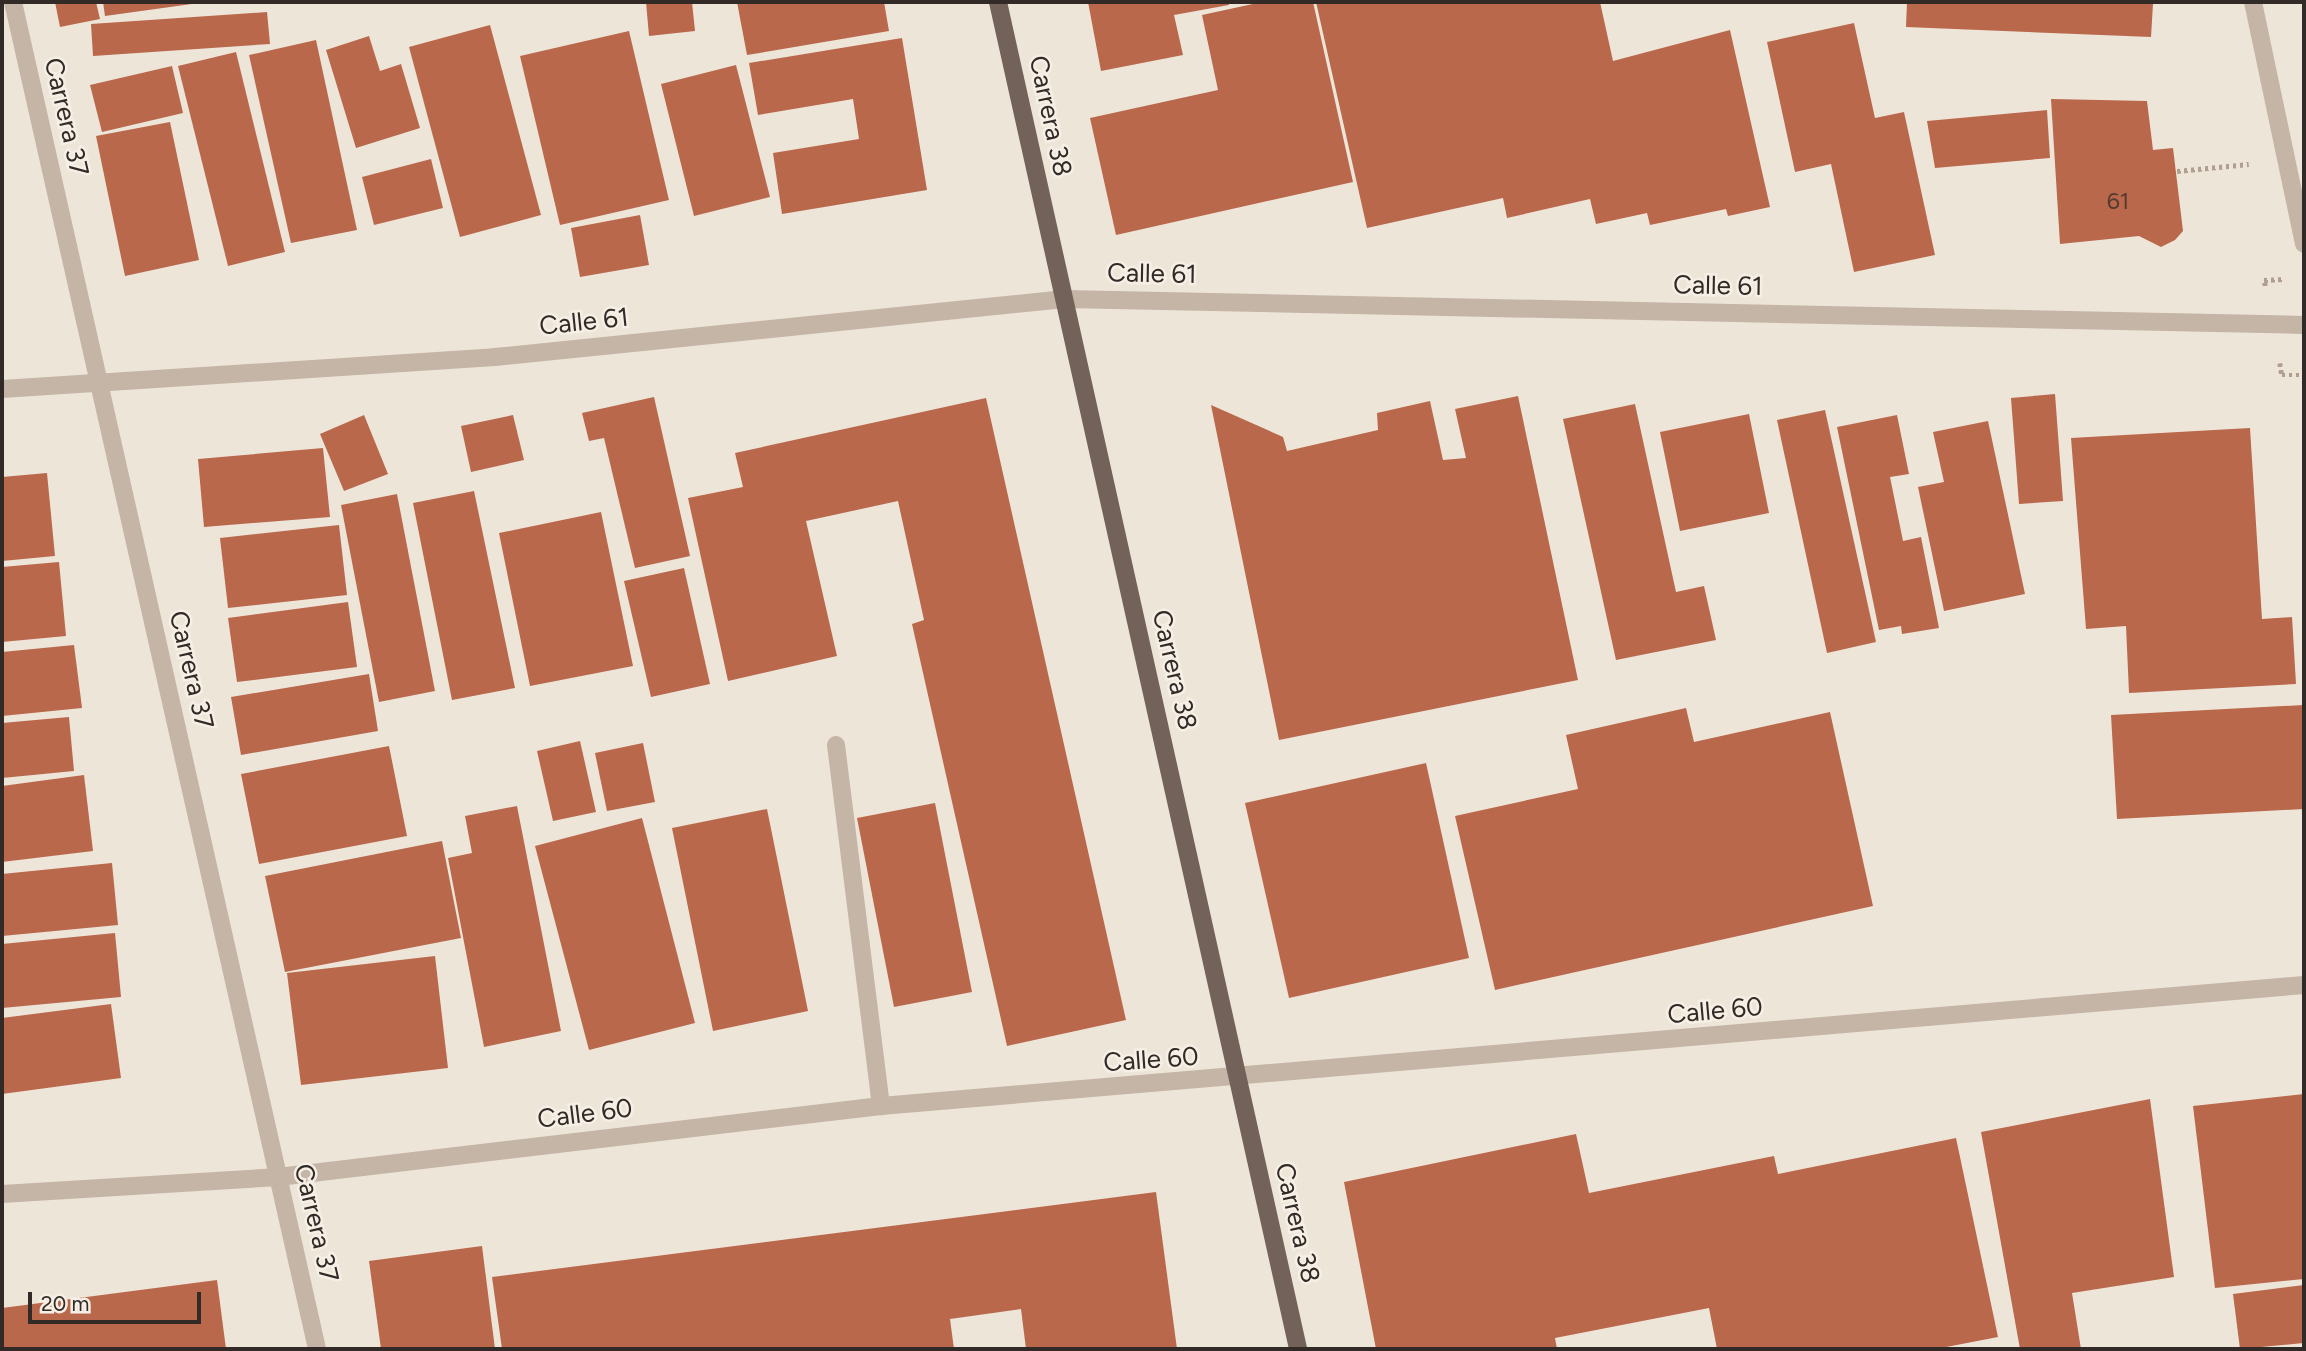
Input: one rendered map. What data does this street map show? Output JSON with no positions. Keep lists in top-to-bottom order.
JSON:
{
  "streets": {
    "main road": ["Carrera 38"],
    "street": ["Carrera 37", "Calle 61", "Calle 60"]
  },
  "crossings": [
    ["Carrera 38", "Calle 61"],
    ["Carrera 38", "Calle 60"],
    ["Carrera 37", "Calle 61"],
    ["Carrera 37", "Calle 60"]
  ],
  "house_numbers": ["61"],
  "scale_bar": "20 m"
}
